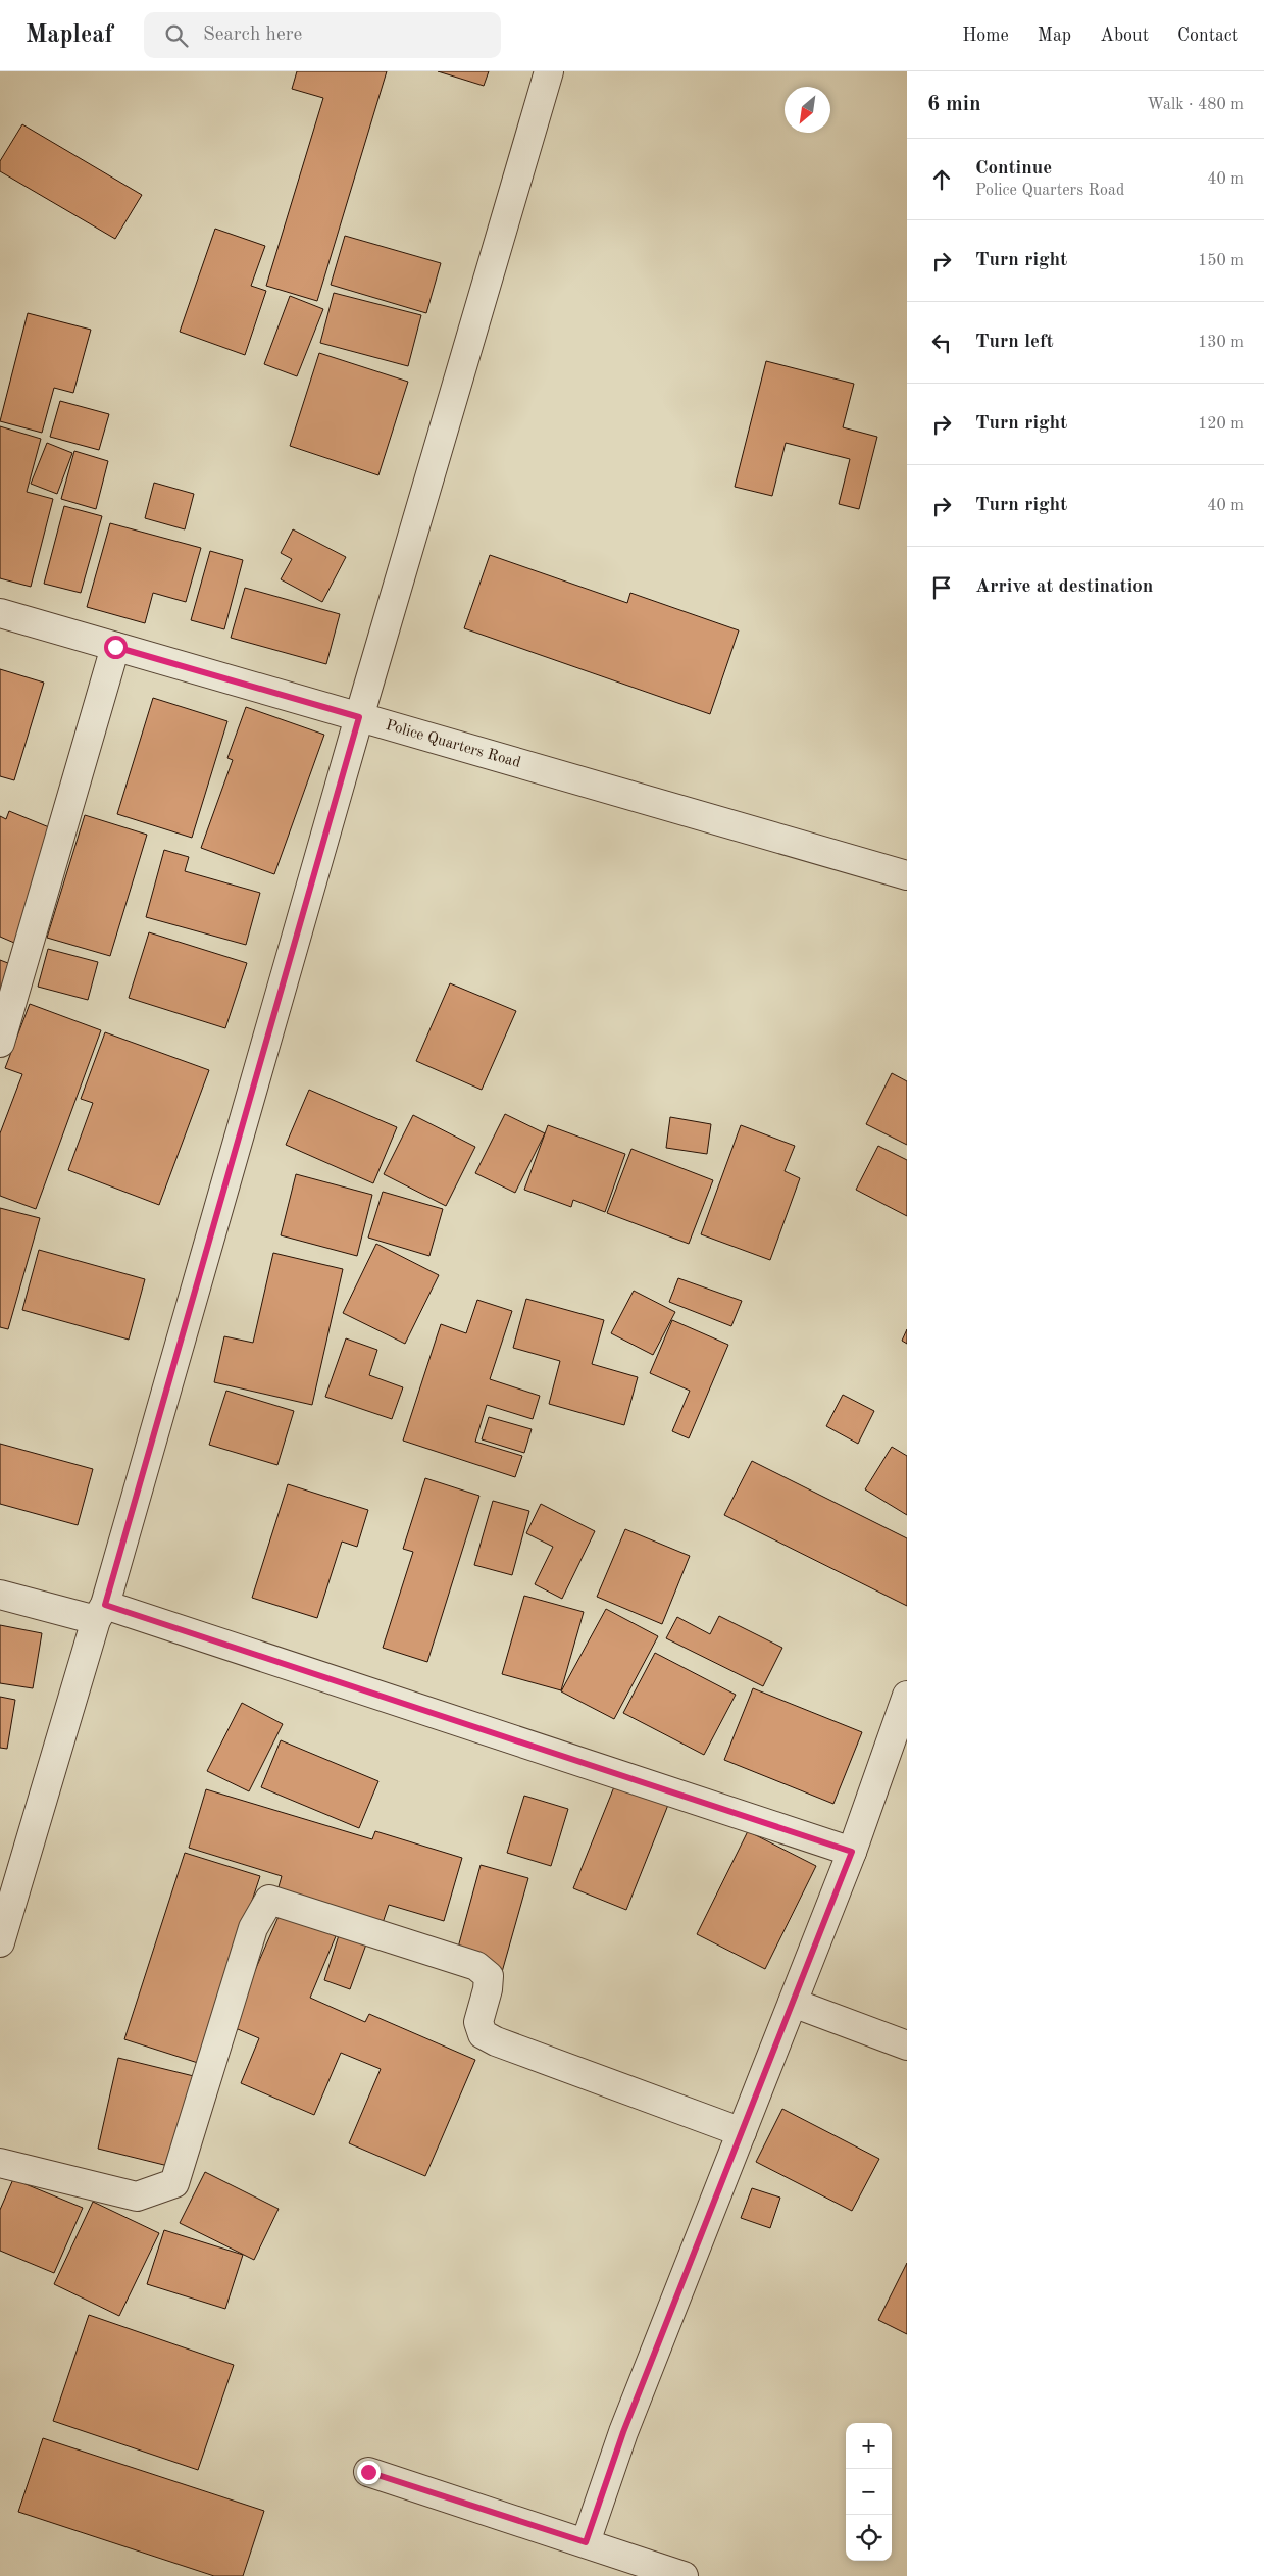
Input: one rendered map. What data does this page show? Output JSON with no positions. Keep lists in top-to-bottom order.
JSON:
{
  "streets": {
    "street": ["Police Quarters Road"]
  },
  "north": "bottom left",
  "page": {
    "header": "Mapleaf",
    "search": "Search here",
    "nav": [
      "Home",
      "Map",
      "About",
      "Contact"
    ],
    "heading": ["6 min", "Walk · 480 m"],
    "list": [
      ["Continue", "Police Quarters Road", "40 m"],
      ["Turn right", "150 m"],
      ["Turn left", "130 m"],
      ["Turn right", "120 m"],
      ["Turn right", "40 m"],
      "Arrive at destination"
    ],
    "map_buttons": ["+", "−"]
  }
}
